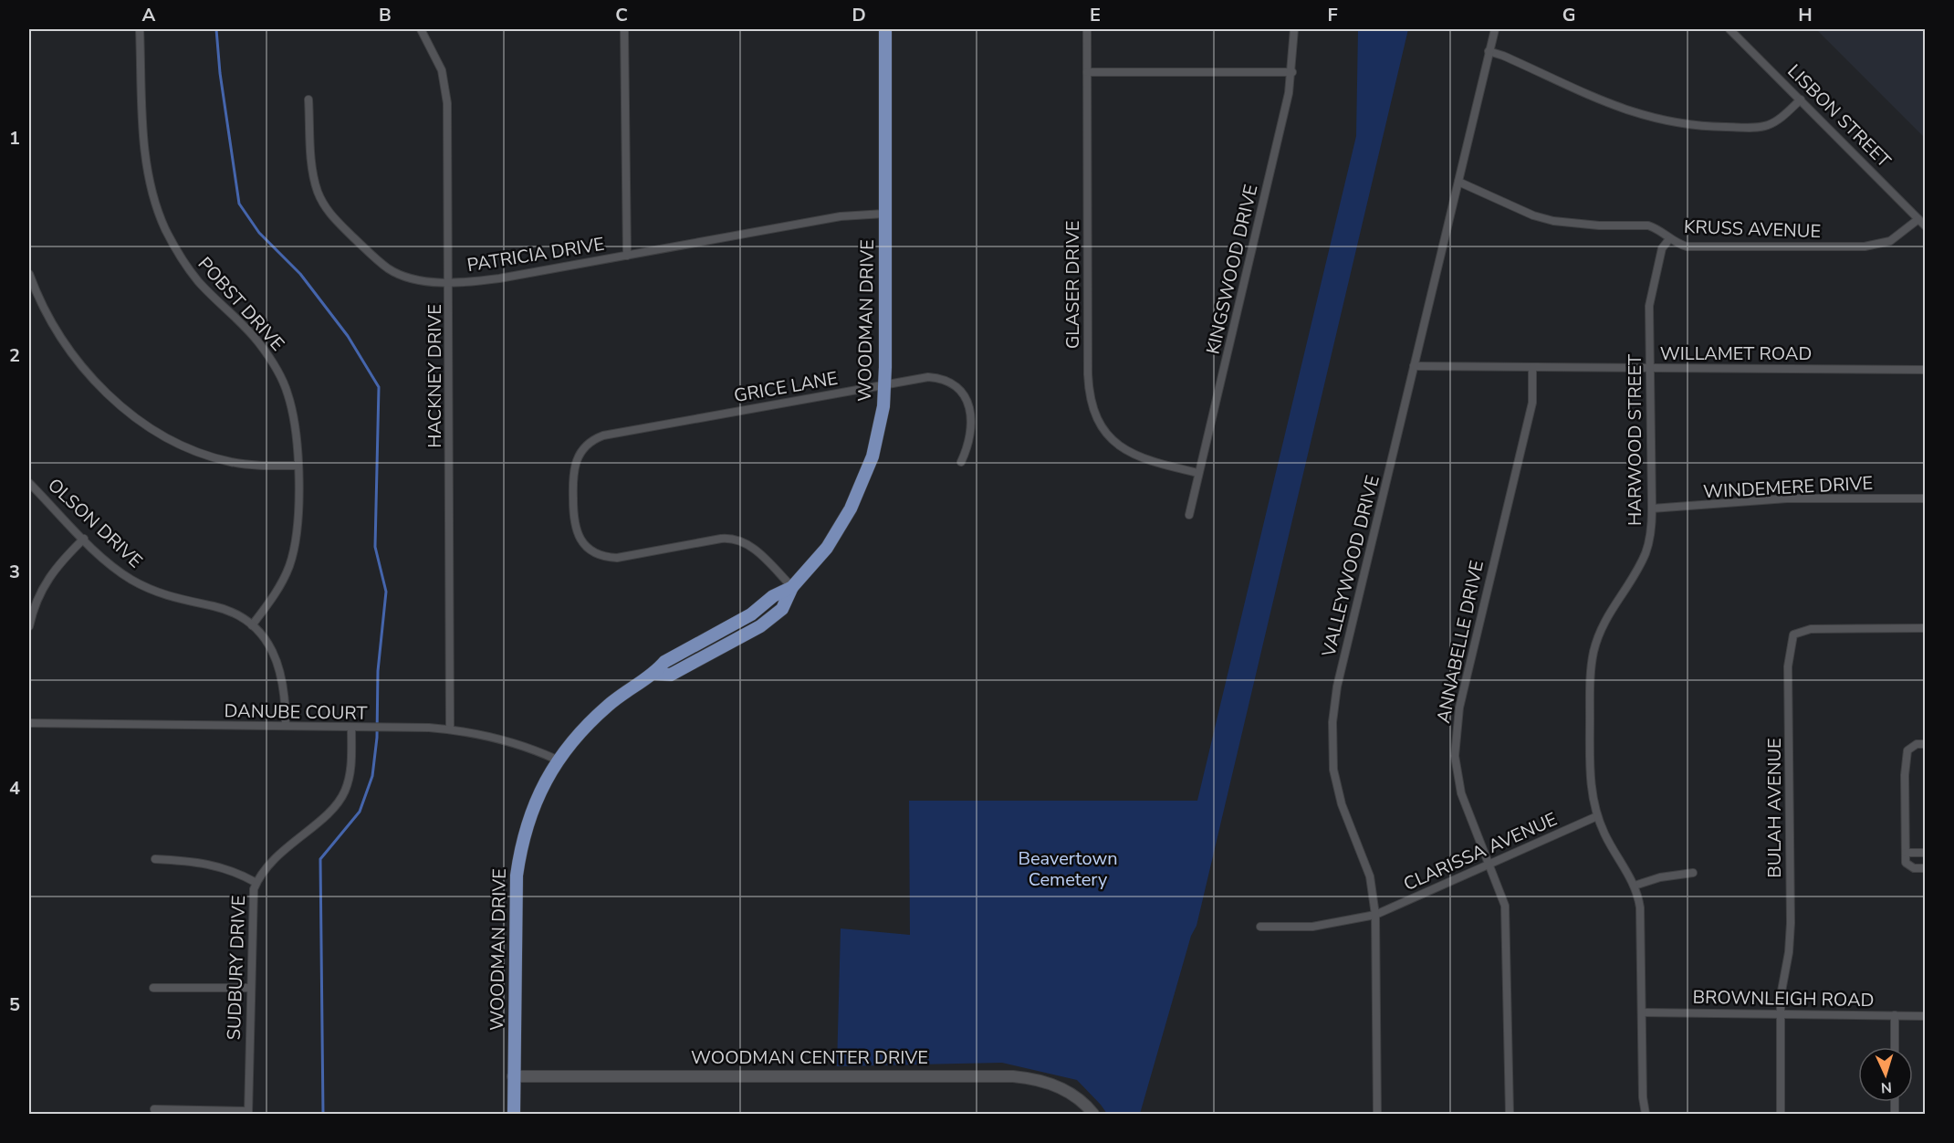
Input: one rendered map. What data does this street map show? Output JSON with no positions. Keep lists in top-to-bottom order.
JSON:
{
  "streets": {
    "main road": ["WOODMAN DRIVE"],
    "street": [
      "LISBON STREET",
      "KRUSS AVENUE",
      "PATRICIA DRIVE",
      "KINGSWOOD DRIVE",
      "GLASER DRIVE",
      "POBST DRIVE",
      "WILLAMET ROAD",
      "HACKNEY DRIVE",
      "GRICE LANE",
      "HARWOOD STREET",
      "WINDEMERE DRIVE",
      "OLSON DRIVE",
      "VALLEYWOOD DRIVE",
      "ANNABELLE DRIVE",
      "DANUBE COURT",
      "BULAH AVENUE",
      "CLARISSA AVENUE",
      "SUDBURY DRIVE",
      "BROWNLEIGH ROAD",
      "WOODMAN CENTER DRIVE"
    ]
  },
  "crossings": [
    ["LISBON STREET", "KRUSS AVENUE"],
    ["KRUSS AVENUE", "HARWOOD STREET"],
    ["KRUSS AVENUE", "VALLEYWOOD DRIVE"],
    ["PATRICIA DRIVE", "WOODMAN DRIVE"],
    ["PATRICIA DRIVE", "HACKNEY DRIVE"],
    ["KINGSWOOD DRIVE", "GLASER DRIVE"],
    ["POBST DRIVE", "OLSON DRIVE"],
    ["WOODMAN DRIVE", "GRICE LANE"],
    ["WOODMAN DRIVE", "DANUBE COURT"],
    ["WOODMAN DRIVE", "WOODMAN CENTER DRIVE"],
    ["WILLAMET ROAD", "HARWOOD STREET"],
    ["WILLAMET ROAD", "VALLEYWOOD DRIVE"],
    ["WILLAMET ROAD", "ANNABELLE DRIVE"],
    ["HACKNEY DRIVE", "DANUBE COURT"],
    ["HARWOOD STREET", "WINDEMERE DRIVE"],
    ["HARWOOD STREET", "CLARISSA AVENUE"],
    ["HARWOOD STREET", "BROWNLEIGH ROAD"],
    ["OLSON DRIVE", "DANUBE COURT"],
    ["VALLEYWOOD DRIVE", "CLARISSA AVENUE"],
    ["ANNABELLE DRIVE", "CLARISSA AVENUE"],
    ["DANUBE COURT", "SUDBURY DRIVE"],
    ["BULAH AVENUE", "BROWNLEIGH ROAD"]
  ],
  "parks": ["Beavertown Cemetery"],
  "north": "bottom",
  "grid": {
    "columns": [
      "A",
      "B",
      "C",
      "D",
      "E",
      "F",
      "G",
      "H"
    ],
    "rows": [
      "1",
      "2",
      "3",
      "4",
      "5"
    ]
  }
}
